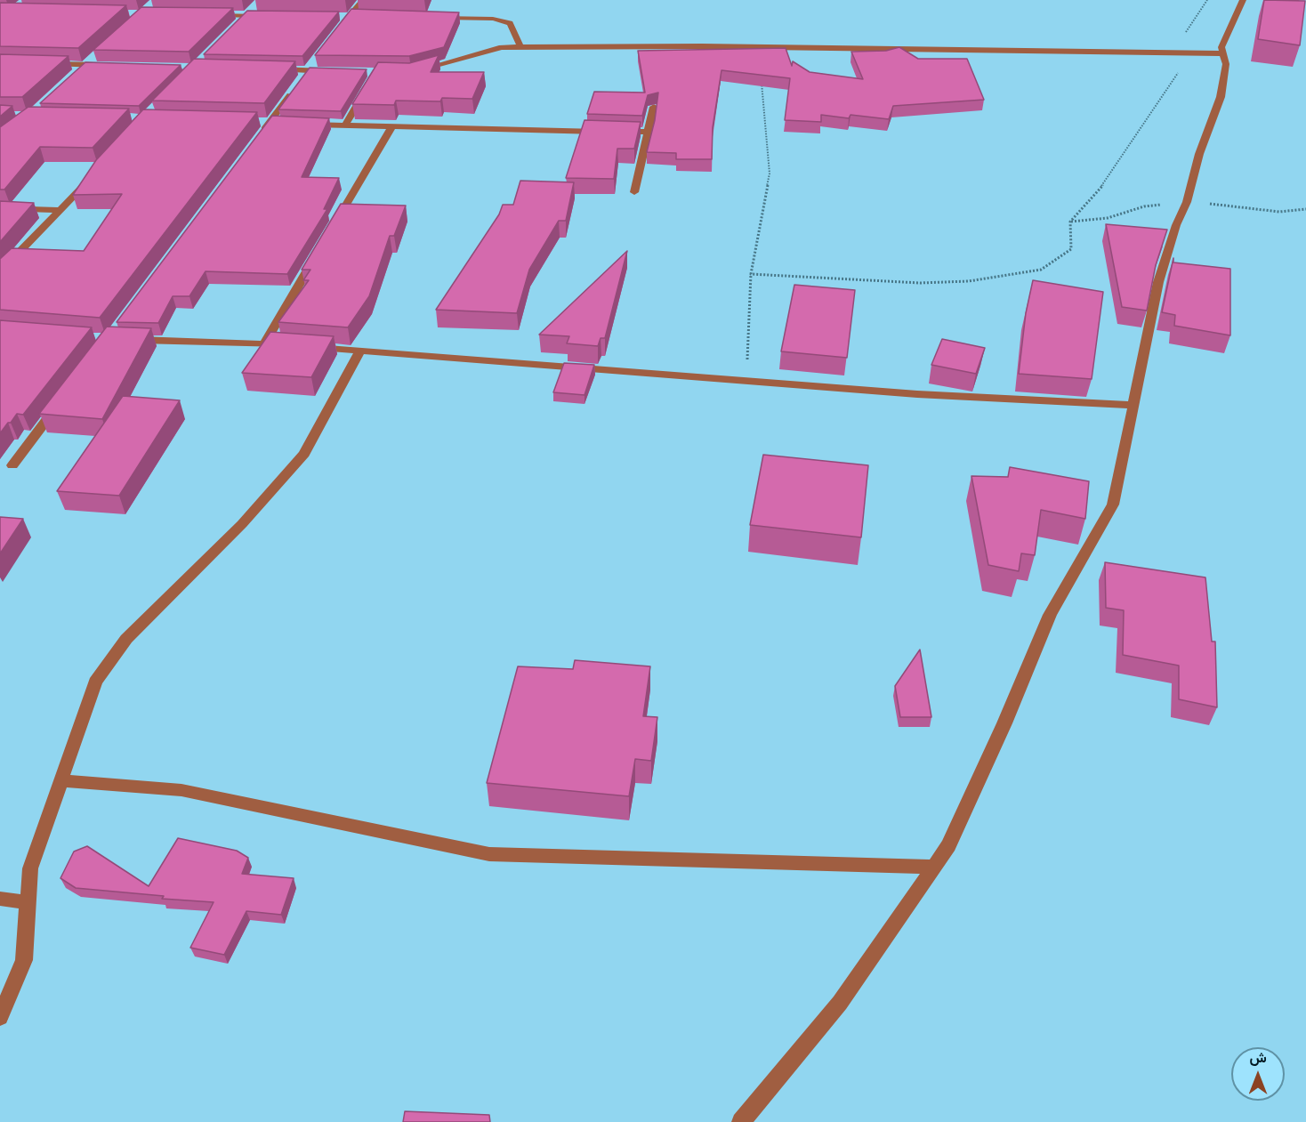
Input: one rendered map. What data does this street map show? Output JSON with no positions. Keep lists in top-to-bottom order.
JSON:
{
  "north": "top"
}
